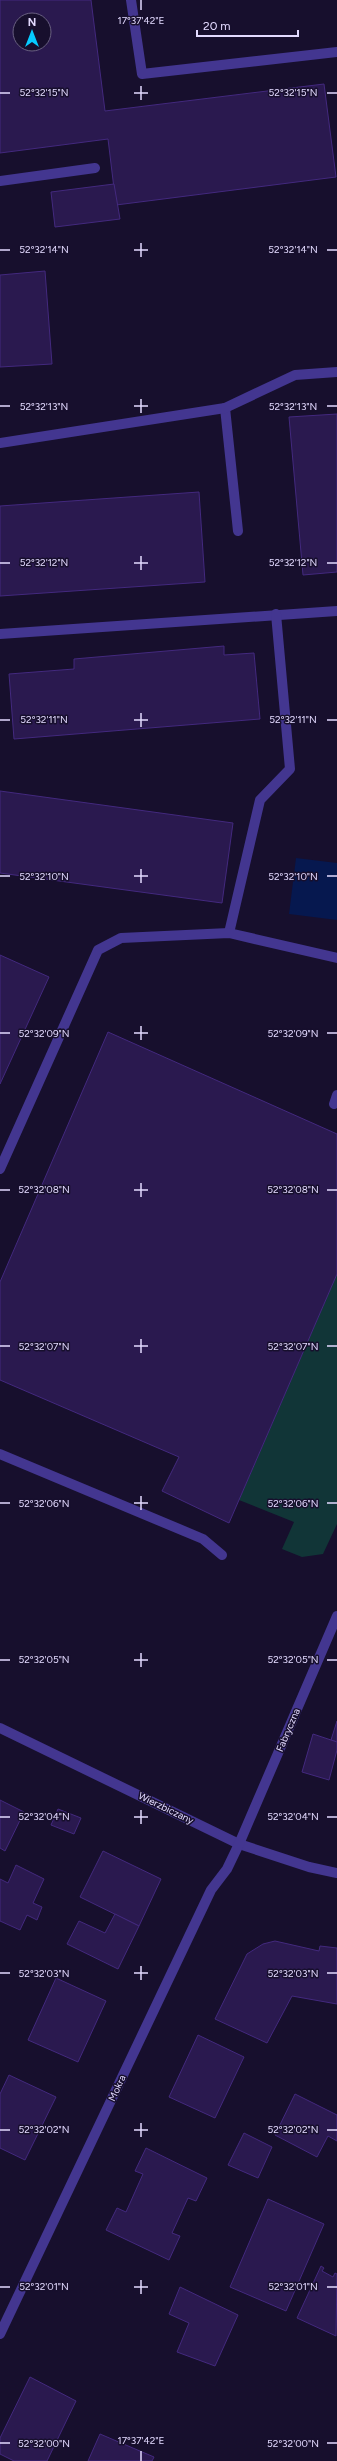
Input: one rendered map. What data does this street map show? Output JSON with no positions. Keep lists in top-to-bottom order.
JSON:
{
  "streets": {
    "street": ["Fabryczna", "Wierzbiczany", "Mokra"]
  },
  "crossings": [
    ["Fabryczna", "Wierzbiczany"],
    ["Fabryczna", "Mokra"],
    ["Wierzbiczany", "Mokra"]
  ],
  "scale_bar": "20 m",
  "north": "top",
  "coordinates": [
    "17°37'42\"E",
    "52°32'15\"N",
    "52°32'14\"N",
    "52°32'13\"N",
    "52°32'12\"N",
    "52°32'11\"N",
    "52°32'10\"N",
    "52°32'09\"N",
    "52°32'08\"N",
    "52°32'07\"N",
    "52°32'06\"N",
    "52°32'05\"N",
    "52°32'04\"N",
    "52°32'03\"N",
    "52°32'02\"N",
    "52°32'01\"N",
    "52°32'00\"N"
  ]
}
